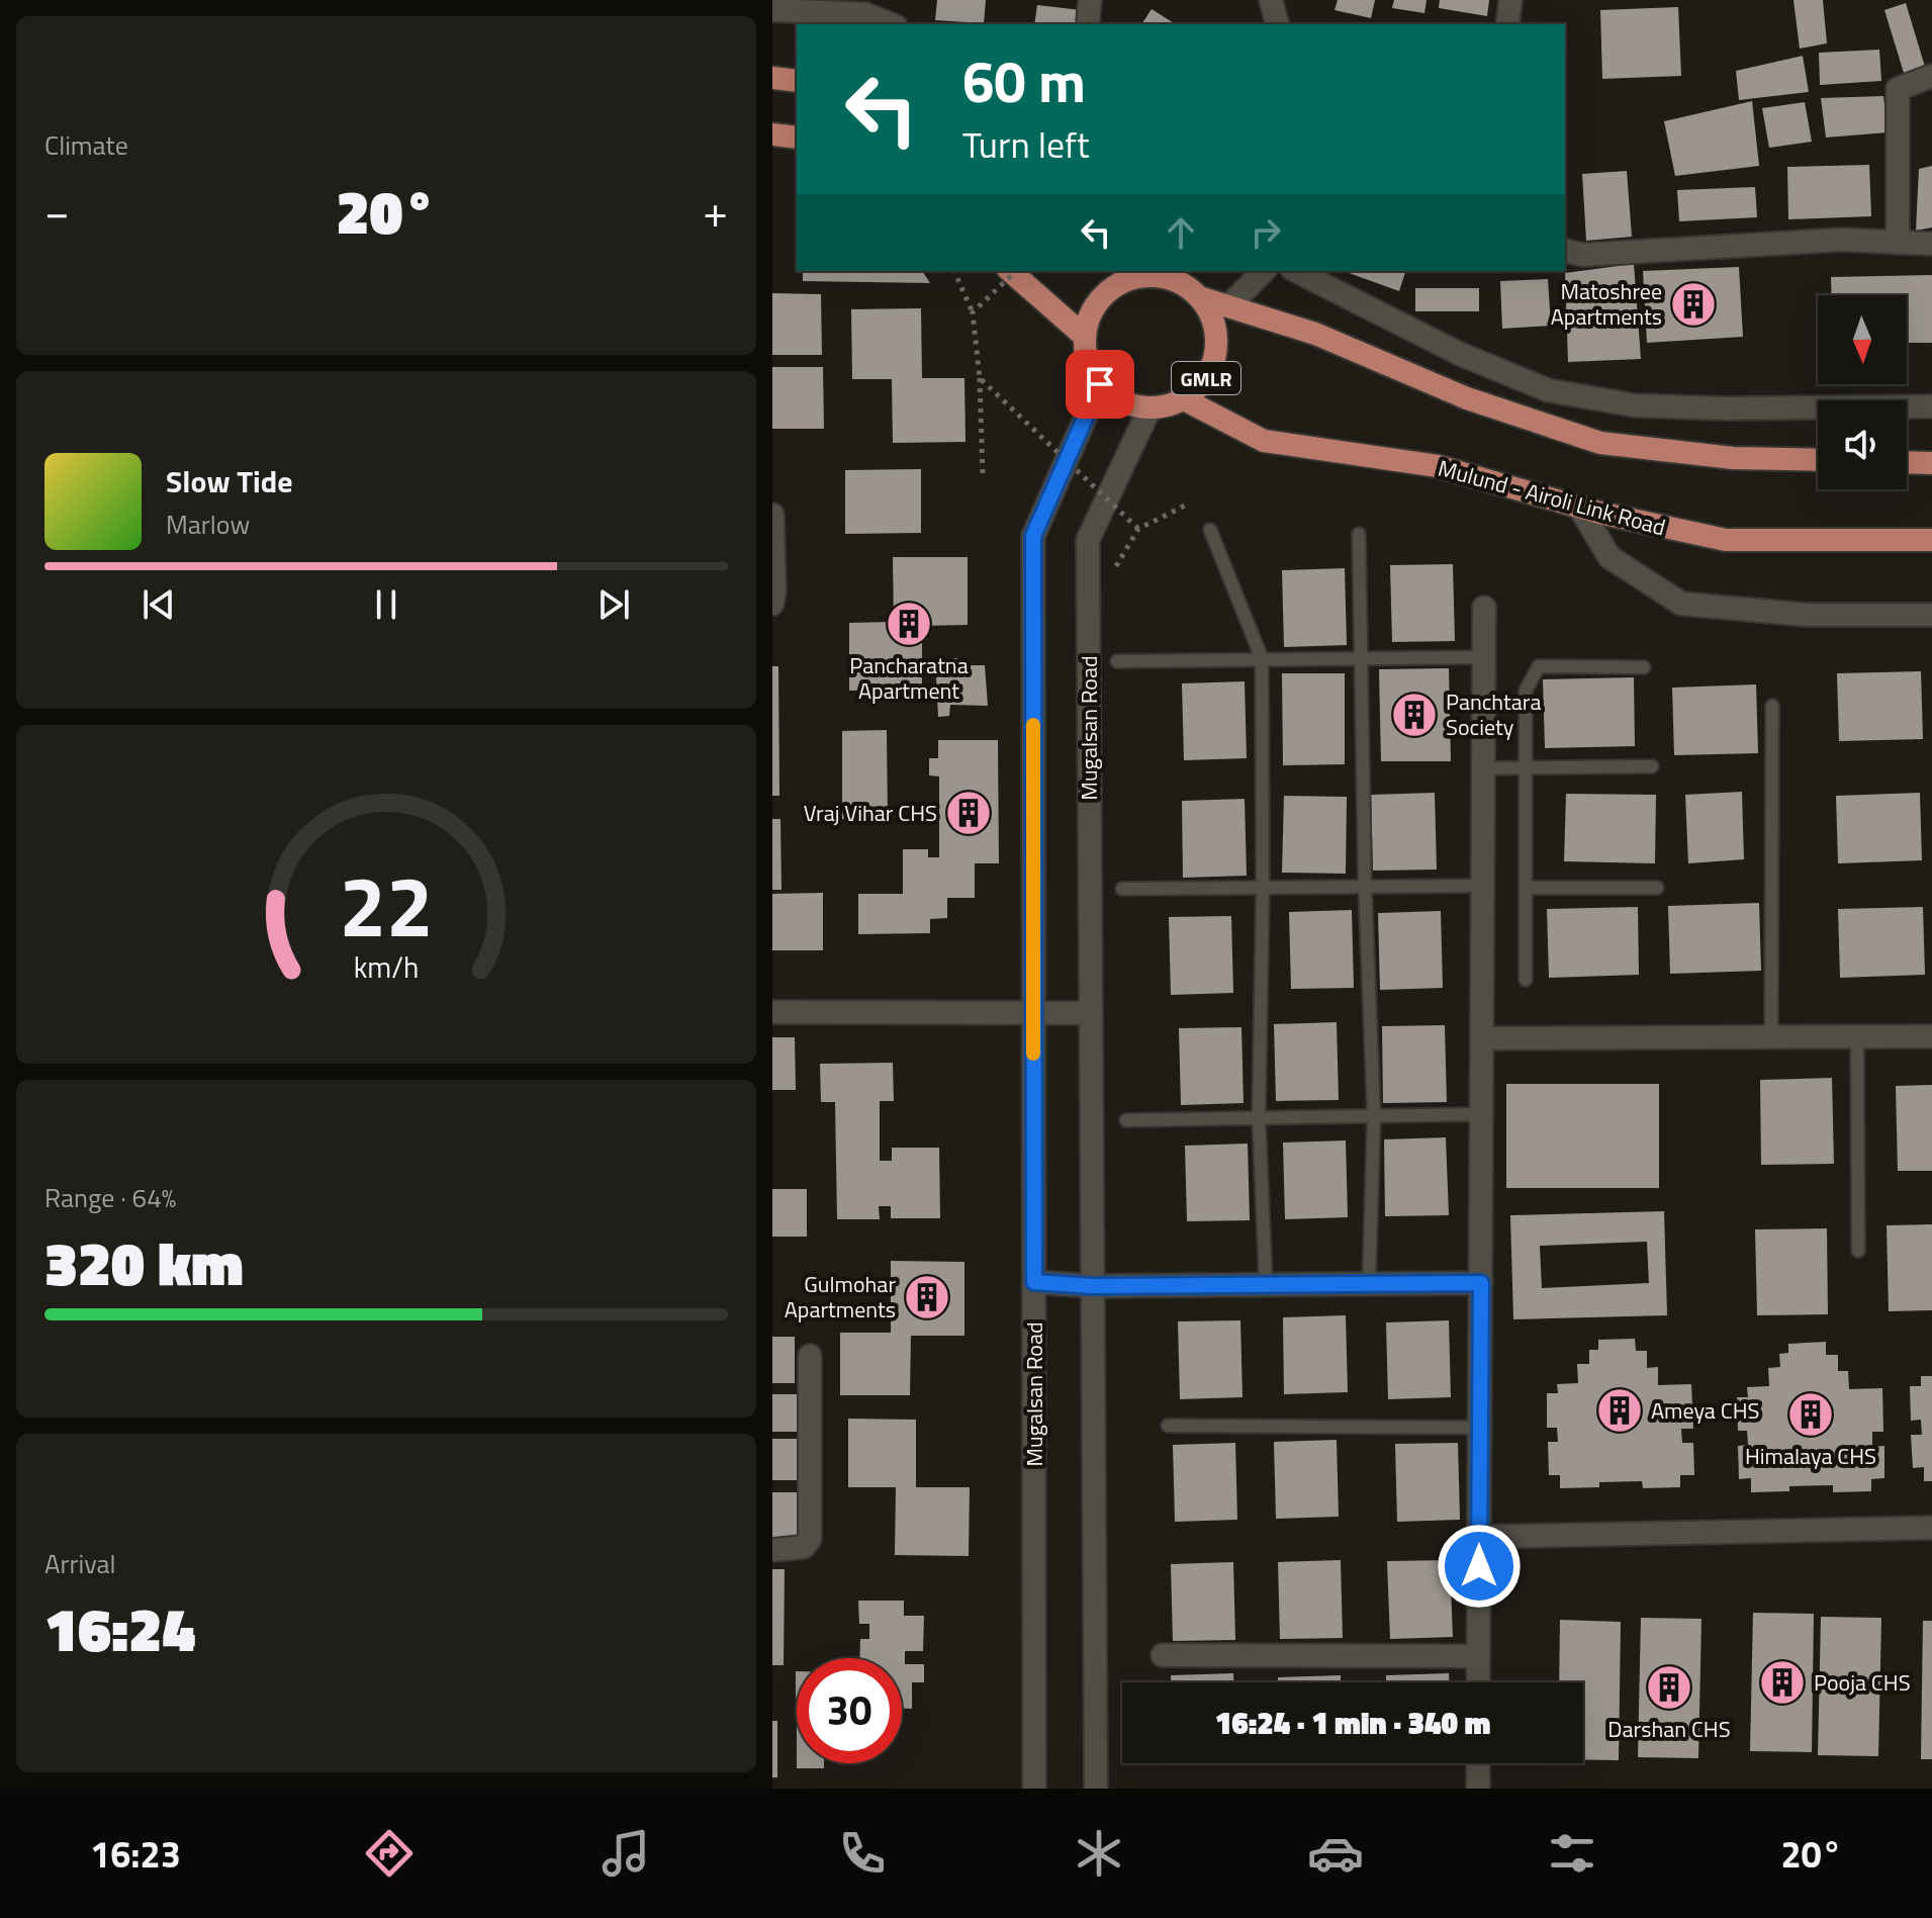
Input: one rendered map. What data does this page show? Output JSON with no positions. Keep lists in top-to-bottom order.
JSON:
{
  "streets": {
    "main road": ["GMLR", "Mulund - Airoli Link Road"],
    "street": ["Mugalsan Road"]
  },
  "crossings": [
    ["GMLR", "Mulund - Airoli Link Road"],
    ["GMLR", "Mugalsan Road"],
    ["Mulund - Airoli Link Road", "Mugalsan Road"]
  ],
  "places": {
    "building": [
      "Matoshree Apartments",
      "Pancharatna Apartment",
      "Panchtara Society",
      "Vraj Vihar CHS",
      "Gulmohar Apartments",
      "Ameya CHS",
      "Himalaya CHS",
      "Pooja CHS",
      "Darshan CHS"
    ]
  },
  "north": "bottom",
  "page": {
    "tile": [
      "Climate",
      ["Range · 64%", "320 km"],
      ["Arrival", "16:24"]
    ],
    "turn": ["60 m", "Turn left"],
    "heat": ["−", "20°", "+"],
    "song": ["Slow Tide", "Marlow"],
    "limit": "30",
    "trip": "16:24 · 1 min · 340 m",
    "tabs": ["16:23", "20°"],
    "gauge": ["22", "km/h"]
  }
}
